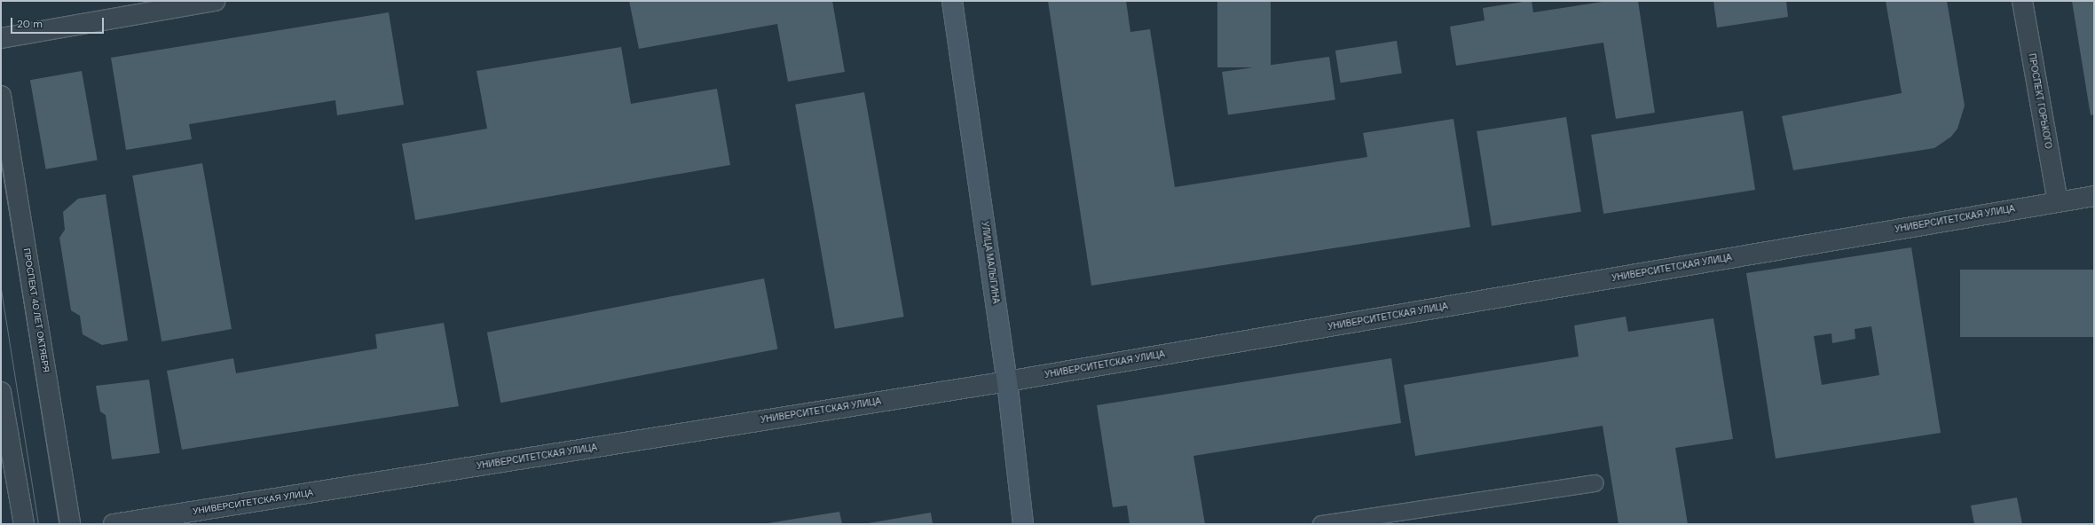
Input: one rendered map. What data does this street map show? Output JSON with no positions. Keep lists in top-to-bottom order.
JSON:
{
  "streets": {
    "main road": ["УЛИЦА МАЛЫГИНА"],
    "street": ["ПРОСПЕКТ ГОРЬКОГО", "УНИВЕРСИТЕТСКАЯ УЛИЦА", "ПРОСПЕКТ 40 ЛЕТ ОКТЯБРЯ"]
  },
  "crossings": [
    ["ПРОСПЕКТ ГОРЬКОГО", "УНИВЕРСИТЕТСКАЯ УЛИЦА"],
    ["УНИВЕРСИТЕТСКАЯ УЛИЦА", "УЛИЦА МАЛЫГИНА"]
  ],
  "scale_bar": "20 m"
}
